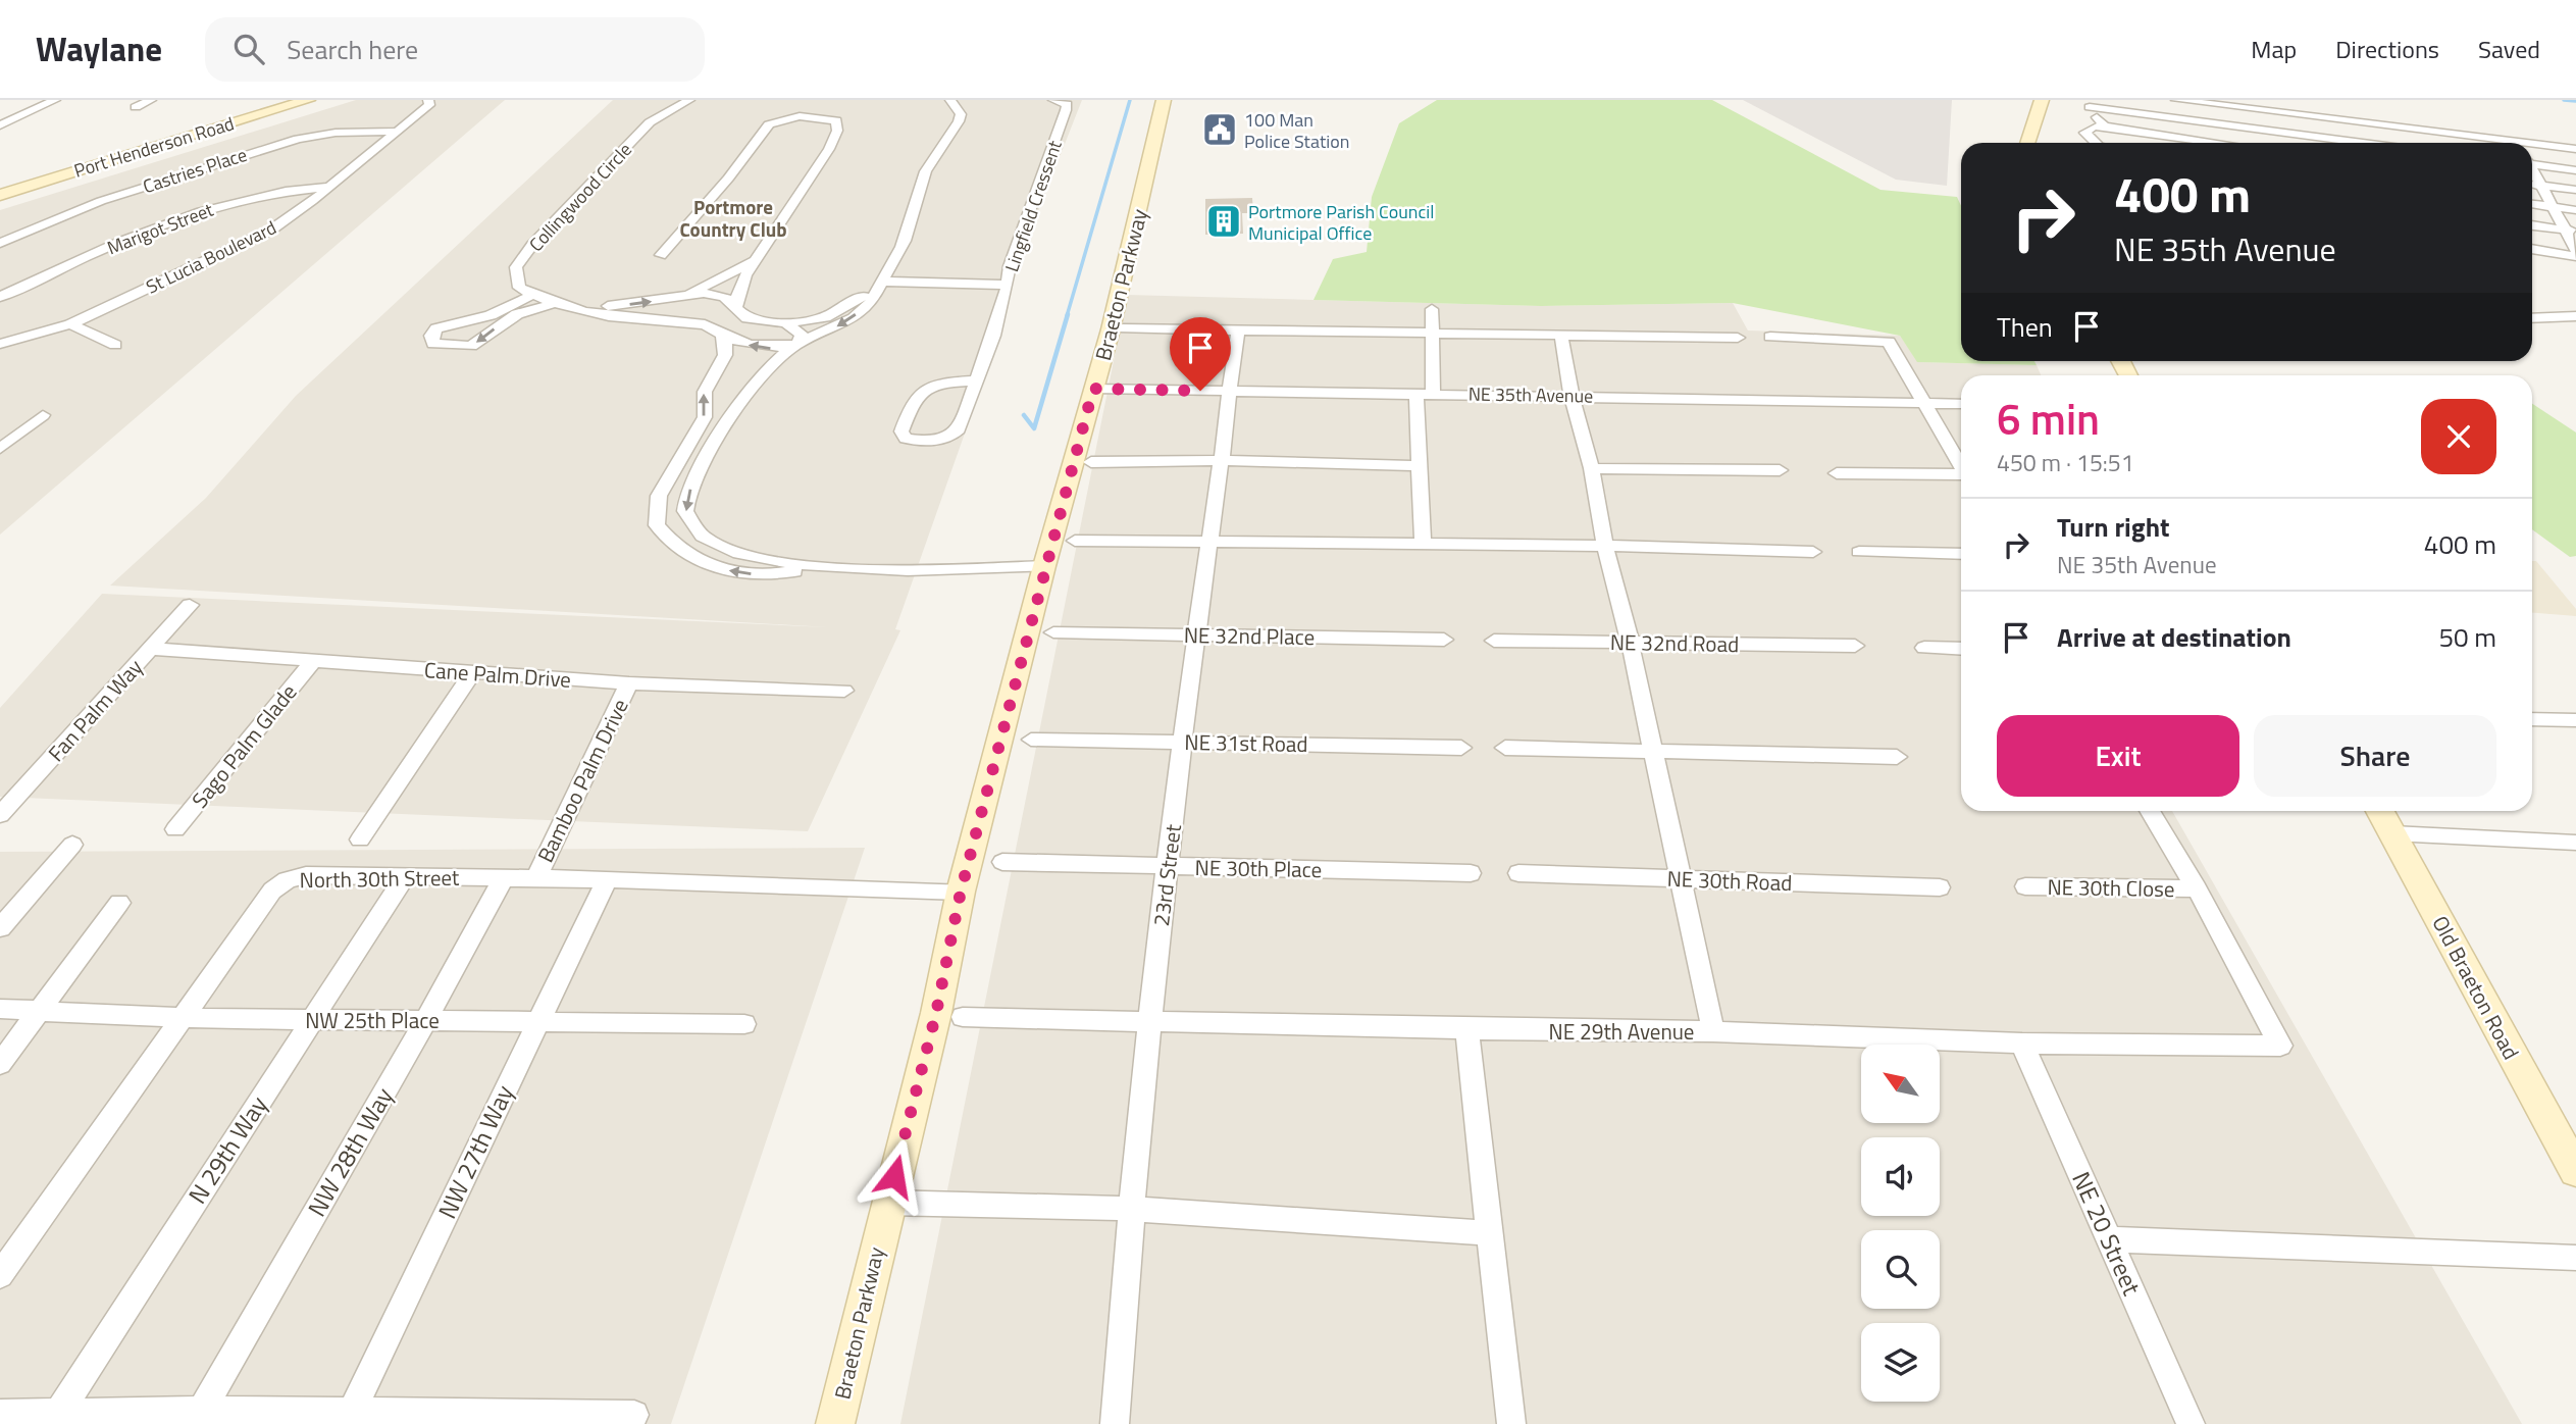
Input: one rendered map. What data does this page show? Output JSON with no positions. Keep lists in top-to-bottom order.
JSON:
{
  "streets": {
    "street": [
      "Port Henderson Road",
      "Castries Place",
      "Collingwood Circle",
      "Lingfield Cressent",
      "Marigot Street",
      "St Lucia Boulevard",
      "Braeton Parkway",
      "NE 35th Avenue",
      "NE 32nd Place",
      "NE 32nd Road",
      "Cane Palm Drive",
      "Fan Palm Way",
      "NE 31st Road",
      "Sago Palm Glade",
      "Bamboo Palm Drive",
      "NE 30th Place",
      "23rd Street",
      "North 30th Street",
      "NE 30th Road",
      "NE 30th Close",
      "Old Braeton Road",
      "NW 25th Place",
      "NE 29th Avenue",
      "N 29th Way",
      "NW 28th Way",
      "NW 27th Way",
      "NE 20 Street"
    ]
  },
  "crossings": [
    ["Castries Place", "St Lucia Boulevard"],
    ["Marigot Street", "St Lucia Boulevard"],
    ["Braeton Parkway", "NE 35th Avenue"],
    ["Braeton Parkway", "North 30th Street"],
    ["NE 35th Avenue", "23rd Street"],
    ["NE 32nd Place", "23rd Street"],
    ["Cane Palm Drive", "Fan Palm Way"],
    ["Cane Palm Drive", "Sago Palm Glade"],
    ["Cane Palm Drive", "Bamboo Palm Drive"],
    ["NE 31st Road", "23rd Street"],
    ["Bamboo Palm Drive", "North 30th Street"],
    ["NE 30th Place", "23rd Street"],
    ["23rd Street", "NE 29th Avenue"],
    ["North 30th Street", "NW 25th Place"],
    ["North 30th Street", "N 29th Way"],
    ["North 30th Street", "NW 28th Way"],
    ["North 30th Street", "NW 27th Way"],
    ["NE 30th Close", "NE 29th Avenue"],
    ["NW 25th Place", "N 29th Way"],
    ["NW 25th Place", "NW 28th Way"],
    ["NW 25th Place", "NW 27th Way"],
    ["NE 29th Avenue", "NE 20 Street"]
  ],
  "districts": ["Portmore Country Club"],
  "places": {
    "public building": ["100 Man Police Station"],
    "building": ["Portmore Parish Council Municipal Office"]
  },
  "north": "top left",
  "page": {
    "header": "Waylane",
    "search": "Search here",
    "nav": ["Map", "Directions", "Saved"],
    "turn": ["400 m", "NE 35th Avenue"],
    "then": "Then",
    "heading": ["6 min", "450 m · 15:51"],
    "list": [
      {
        "name": "Turn right",
        "note": "NE 35th Avenue",
        "value": "400 m"
      },
      {
        "name": "Arrive at destination",
        "value": "50 m"
      }
    ],
    "buttons": ["Exit", "Share"]
  }
}
